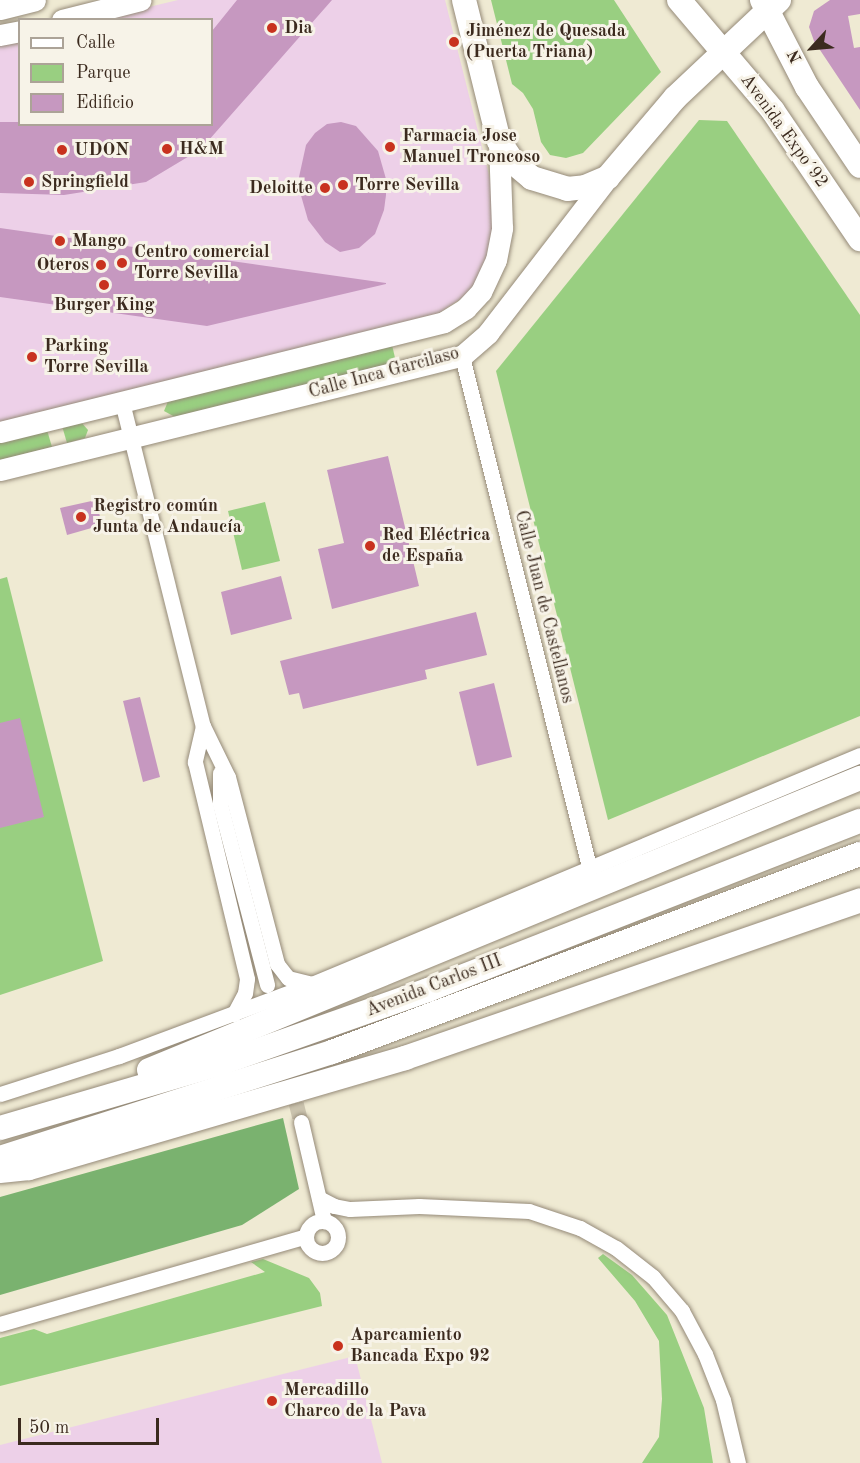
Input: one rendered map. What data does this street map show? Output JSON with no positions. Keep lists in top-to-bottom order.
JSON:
{
  "streets": {
    "main road": ["Avenida Expo´92", "Calle Inca Garcilaso", "Avenida Carlos III"],
    "street": ["Calle Juan de Castellanos"]
  },
  "crossings": [
    ["Avenida Expo´92", "Calle Inca Garcilaso"],
    ["Calle Inca Garcilaso", "Calle Juan de Castellanos"]
  ],
  "places": [
    "Dia",
    "Jiménez de Quesada (Puerta Triana)",
    "Farmacia Jose Manuel Troncoso",
    "H&M",
    "UDON",
    "Springfield",
    "Torre Sevilla",
    "Deloitte",
    "Mango",
    "Centro comercial Torre Sevilla",
    "Oteros",
    "Burger King",
    "Parking Torre Sevilla",
    "Registro común Junta de Andaucía",
    "Red Eléctrica de España",
    "Aparcamiento Bancada Expo 92",
    "Mercadillo Charco de la Pava"
  ],
  "legend": ["Calle", "Parque", "Edificio"],
  "scale_bar": "50 m",
  "north": "bottom left"
}
